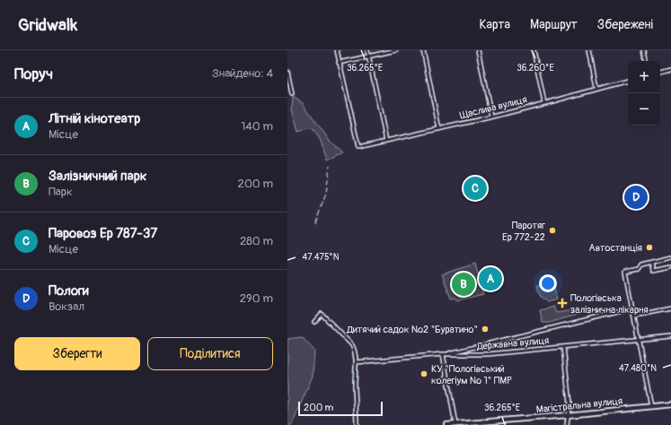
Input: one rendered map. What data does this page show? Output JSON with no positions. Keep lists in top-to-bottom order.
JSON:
{
  "streets": {
    "main road": ["Магістральна вулиця"],
    "street": ["Щаслива вулиця", "Державна вулиця"]
  },
  "places": {
    "other": [
      "Паротяг Ер 772-22",
      "Автостанція",
      "Дитячий садок №2 \"Буратино\"",
      "КУ \"Пологівський колегіум № 1\" ПМР"
    ],
    "health": ["Пологівська залізнична лікарня"]
  },
  "scale_bar": "200 m",
  "page": {
    "header": "Gridwalk",
    "nav": ["Карта", "Маршрут", "Збережені"],
    "heading": ["Поруч", "Знайдено: 4"],
    "map_buttons": ["+", "−"],
    "list": [
      {
        "mark": "A",
        "name": "Літній кінотеатр",
        "note": "Місце",
        "value": "140 m"
      },
      {
        "mark": "B",
        "name": "Залізничний парк",
        "note": "Парк",
        "value": "200 m"
      },
      {
        "mark": "C",
        "name": "Паровоз Ер 787-37",
        "note": "Місце",
        "value": "280 m"
      },
      {
        "mark": "D",
        "name": "Пологи",
        "note": "Вокзал",
        "value": "290 m"
      }
    ],
    "pins": [
      "C",
      "D",
      "A",
      "B"
    ],
    "buttons": ["Зберегти", "Поділитися"],
    "scale": "200 m"
  },
  "coordinates": [
    "36.260°E",
    "36.265°E",
    "47.475°N",
    "47.480°N"
  ]
}
